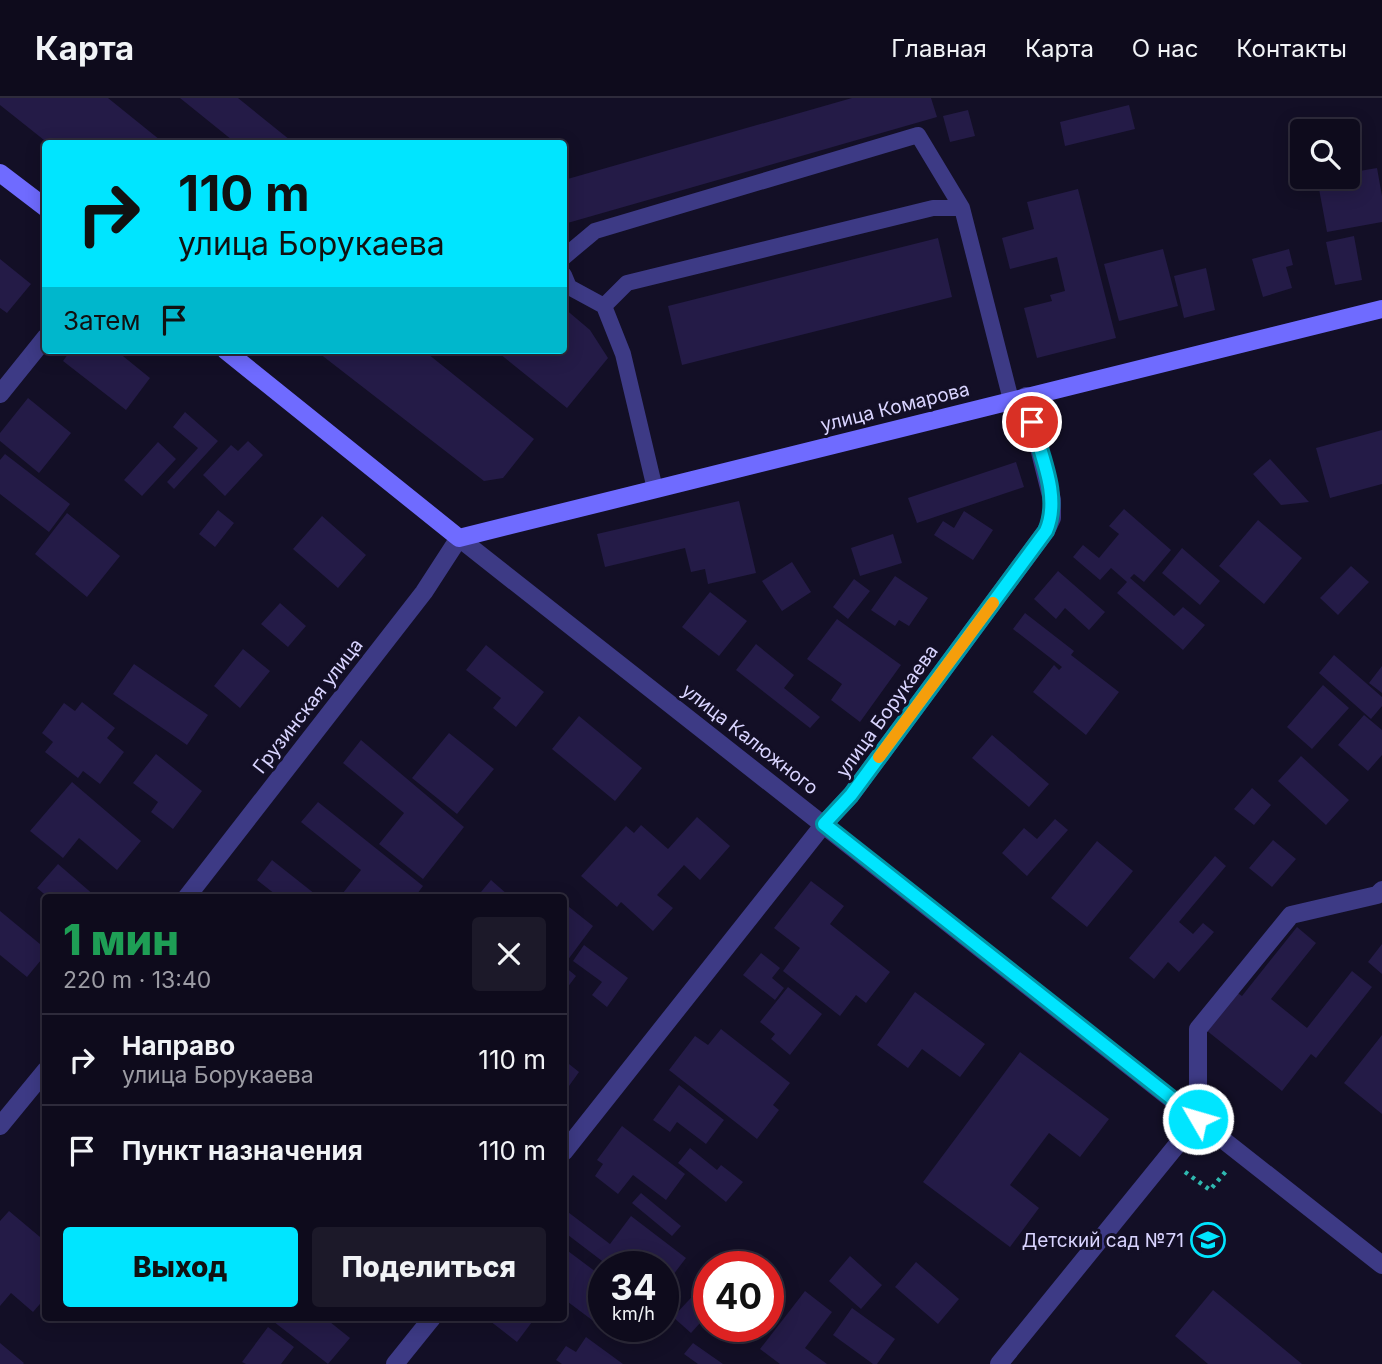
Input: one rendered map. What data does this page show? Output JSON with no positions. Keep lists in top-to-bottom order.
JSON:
{
  "streets": {
    "main road": ["улица Комарова", "улица Калюжного"],
    "street": ["Грузинская улица", "улица Борукаева"]
  },
  "crossings": [
    ["улица Комарова", "Грузинская улица"],
    ["улица Комарова", "улица Борукаева"],
    ["улица Комарова", "улица Калюжного"],
    ["Грузинская улица", "улица Калюжного"],
    ["улица Борукаева", "улица Калюжного"]
  ],
  "places": {
    "school or university": ["Детский сад №71"]
  },
  "page": {
    "header": "Карта",
    "nav": [
      "Главная",
      "Карта",
      "О нас",
      "Контакты"
    ],
    "turn": ["110 m", "улица Борукаева"],
    "then": "Затем",
    "heading": ["1 мин", "220 m · 13:40"],
    "list": [
      {
        "name": "Направо",
        "note": "улица Борукаева",
        "value": "110 m"
      },
      {
        "name": "Пункт назначения",
        "value": "110 m"
      }
    ],
    "buttons": ["Выход", "Поделиться"],
    "speed": "34 km/h",
    "limit": "40"
  }
}
